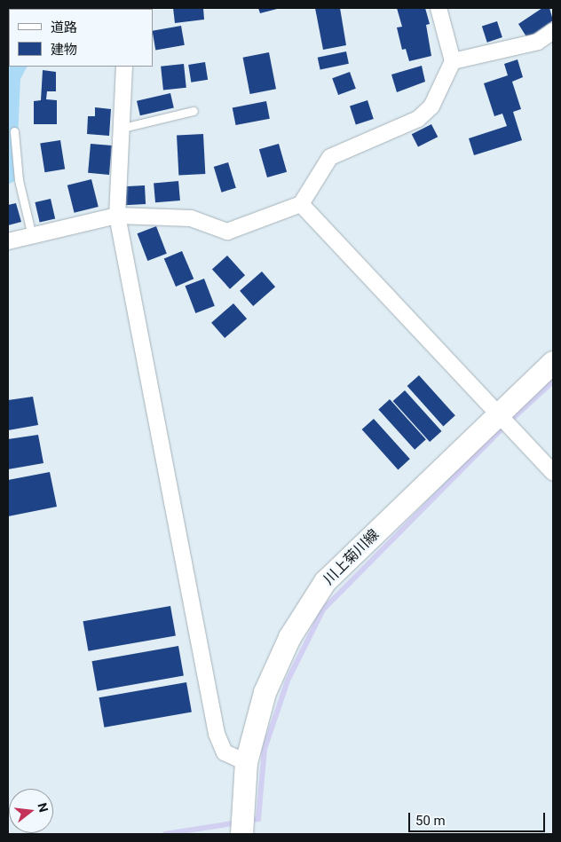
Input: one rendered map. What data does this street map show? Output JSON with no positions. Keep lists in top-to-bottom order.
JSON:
{
  "streets": {
    "main road": ["川上菊川線"]
  },
  "legend": ["道路", "建物"],
  "scale_bar": "50 m",
  "north": "right"
}
